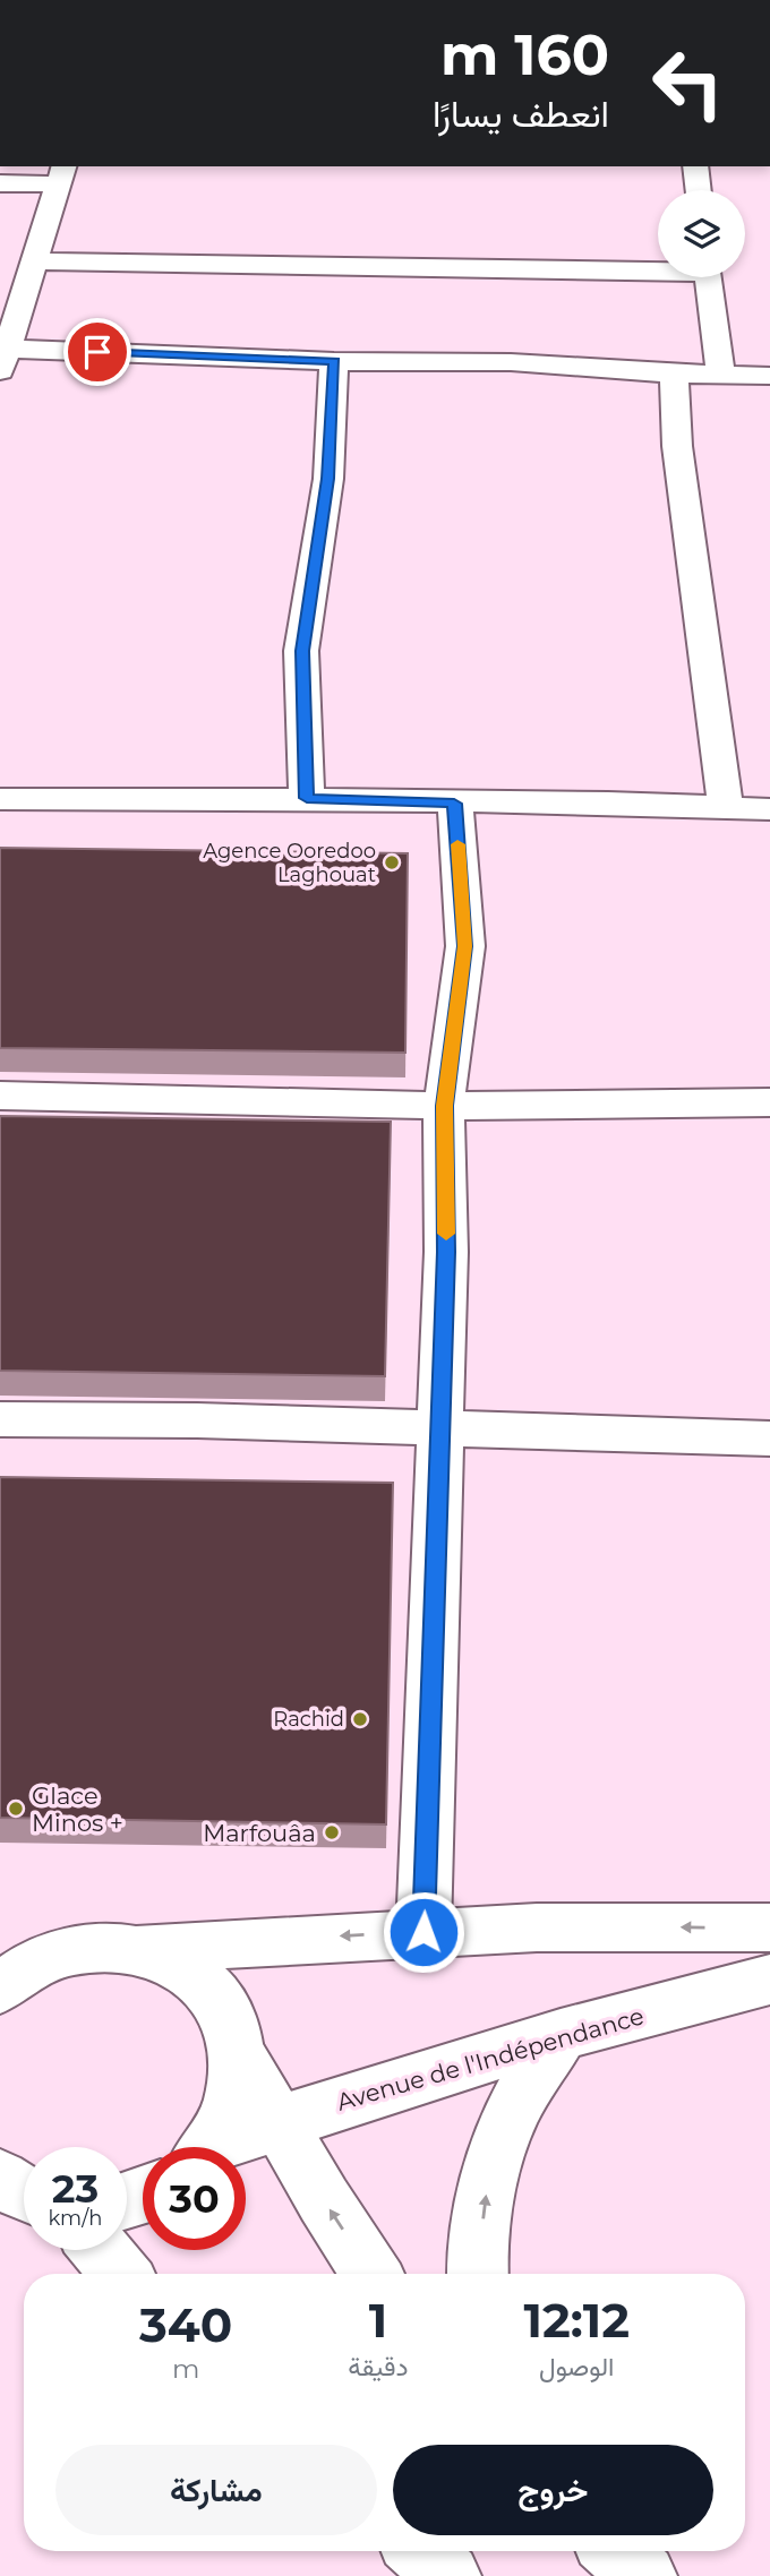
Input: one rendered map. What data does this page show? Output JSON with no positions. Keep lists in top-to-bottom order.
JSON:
{
  "streets": {
    "street": ["Avenue de l'Indépendance"]
  },
  "places": [
    "Agence Ooredoo Laghouat",
    "Rachid",
    "Glace Minos +",
    "Marfouâa"
  ],
  "page": {
    "turn": ["160 m", "انعطف يسارًا"],
    "speed": "23 km/h",
    "limit": "30",
    "eta": [
      "12:12",
      "الوصول",
      "1",
      "دقيقة",
      "340",
      "m"
    ],
    "buttons": ["خروج", "مشاركة"]
  }
}
